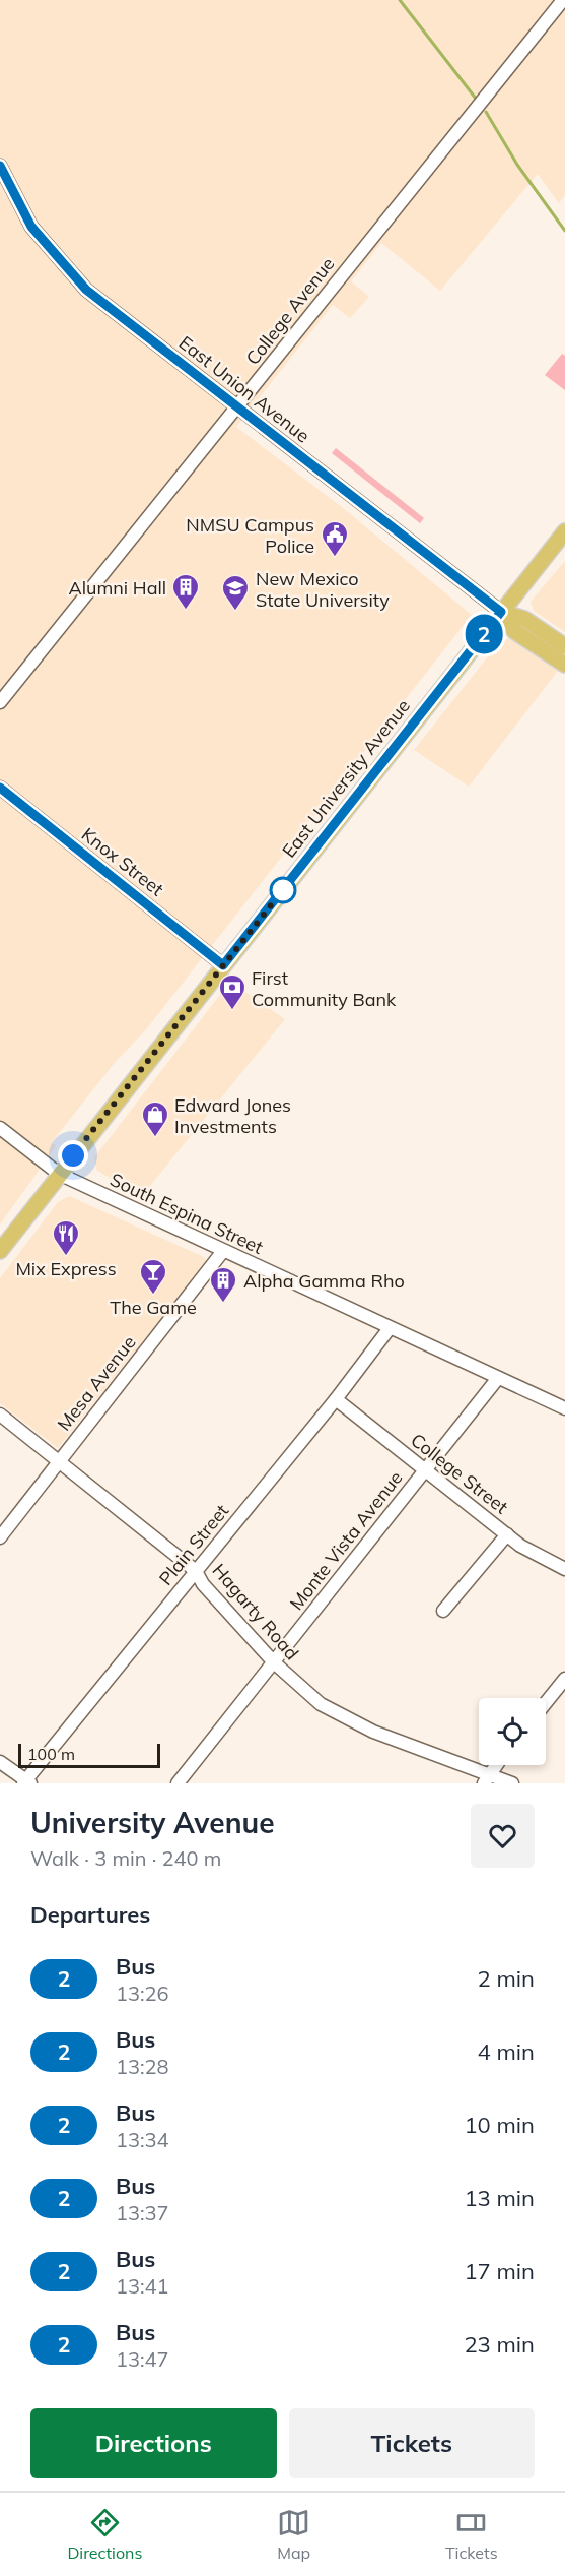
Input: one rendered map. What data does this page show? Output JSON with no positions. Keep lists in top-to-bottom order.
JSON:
{
  "streets": {
    "main road": ["East University Avenue"],
    "street": [
      "College Avenue",
      "East Union Avenue",
      "Knox Street",
      "South Espina Street",
      "Mesa Avenue",
      "College Street",
      "Monte Vista Avenue",
      "Plain Street",
      "Hagarty Road"
    ]
  },
  "crossings": [
    ["College Avenue", "East Union Avenue"],
    ["East Union Avenue", "East University Avenue"],
    ["East University Avenue", "Knox Street"],
    ["East University Avenue", "South Espina Street"],
    ["South Espina Street", "Mesa Avenue"],
    ["South Espina Street", "Monte Vista Avenue"],
    ["South Espina Street", "Plain Street"],
    ["Mesa Avenue", "Hagarty Road"],
    ["College Street", "Monte Vista Avenue"],
    ["College Street", "Plain Street"],
    ["Monte Vista Avenue", "Hagarty Road"],
    ["Plain Street", "Hagarty Road"]
  ],
  "places": {
    "public building": ["NMSU Campus Police"],
    "building": ["Alumni Hall", "Alpha Gamma Rho"],
    "school or university": ["New Mexico State University"],
    "bank": ["First Community Bank"],
    "shop": ["Edward Jones Investments"],
    "restaurant": ["Mix Express"],
    "bar": ["The Game"]
  },
  "lines": ["bus line 2"],
  "scale_bar": "100 m",
  "page": {
    "on_map": "2",
    "scale": "100 m",
    "heading": [
      ["University Avenue", "Walk · 3 min · 240 m"],
      "Departures"
    ],
    "list": [
      {
        "mark": "2",
        "name": "Bus",
        "note": "13:26",
        "value": "2 min"
      },
      {
        "mark": "2",
        "name": "Bus",
        "note": "13:28",
        "value": "4 min"
      },
      {
        "mark": "2",
        "name": "Bus",
        "note": "13:34",
        "value": "10 min"
      },
      {
        "mark": "2",
        "name": "Bus",
        "note": "13:37",
        "value": "13 min"
      },
      {
        "mark": "2",
        "name": "Bus",
        "note": "13:41",
        "value": "17 min"
      },
      {
        "mark": "2",
        "name": "Bus",
        "note": "13:47",
        "value": "23 min"
      }
    ],
    "buttons": ["Directions", "Tickets"],
    "tabs": ["Directions", "Map", "Tickets"]
  }
}
